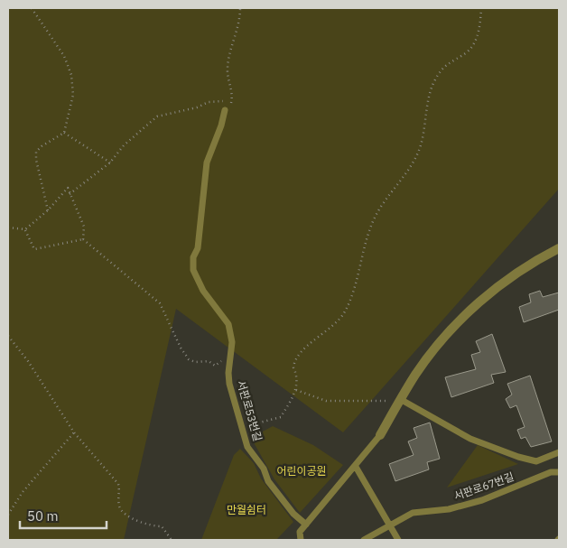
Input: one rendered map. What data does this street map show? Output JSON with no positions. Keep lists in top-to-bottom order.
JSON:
{
  "streets": {
    "lane": ["서판로53번길", "서판로67번길"]
  },
  "parks": ["어린이공원", "만월쉼터"],
  "scale_bar": "50 m"
}
